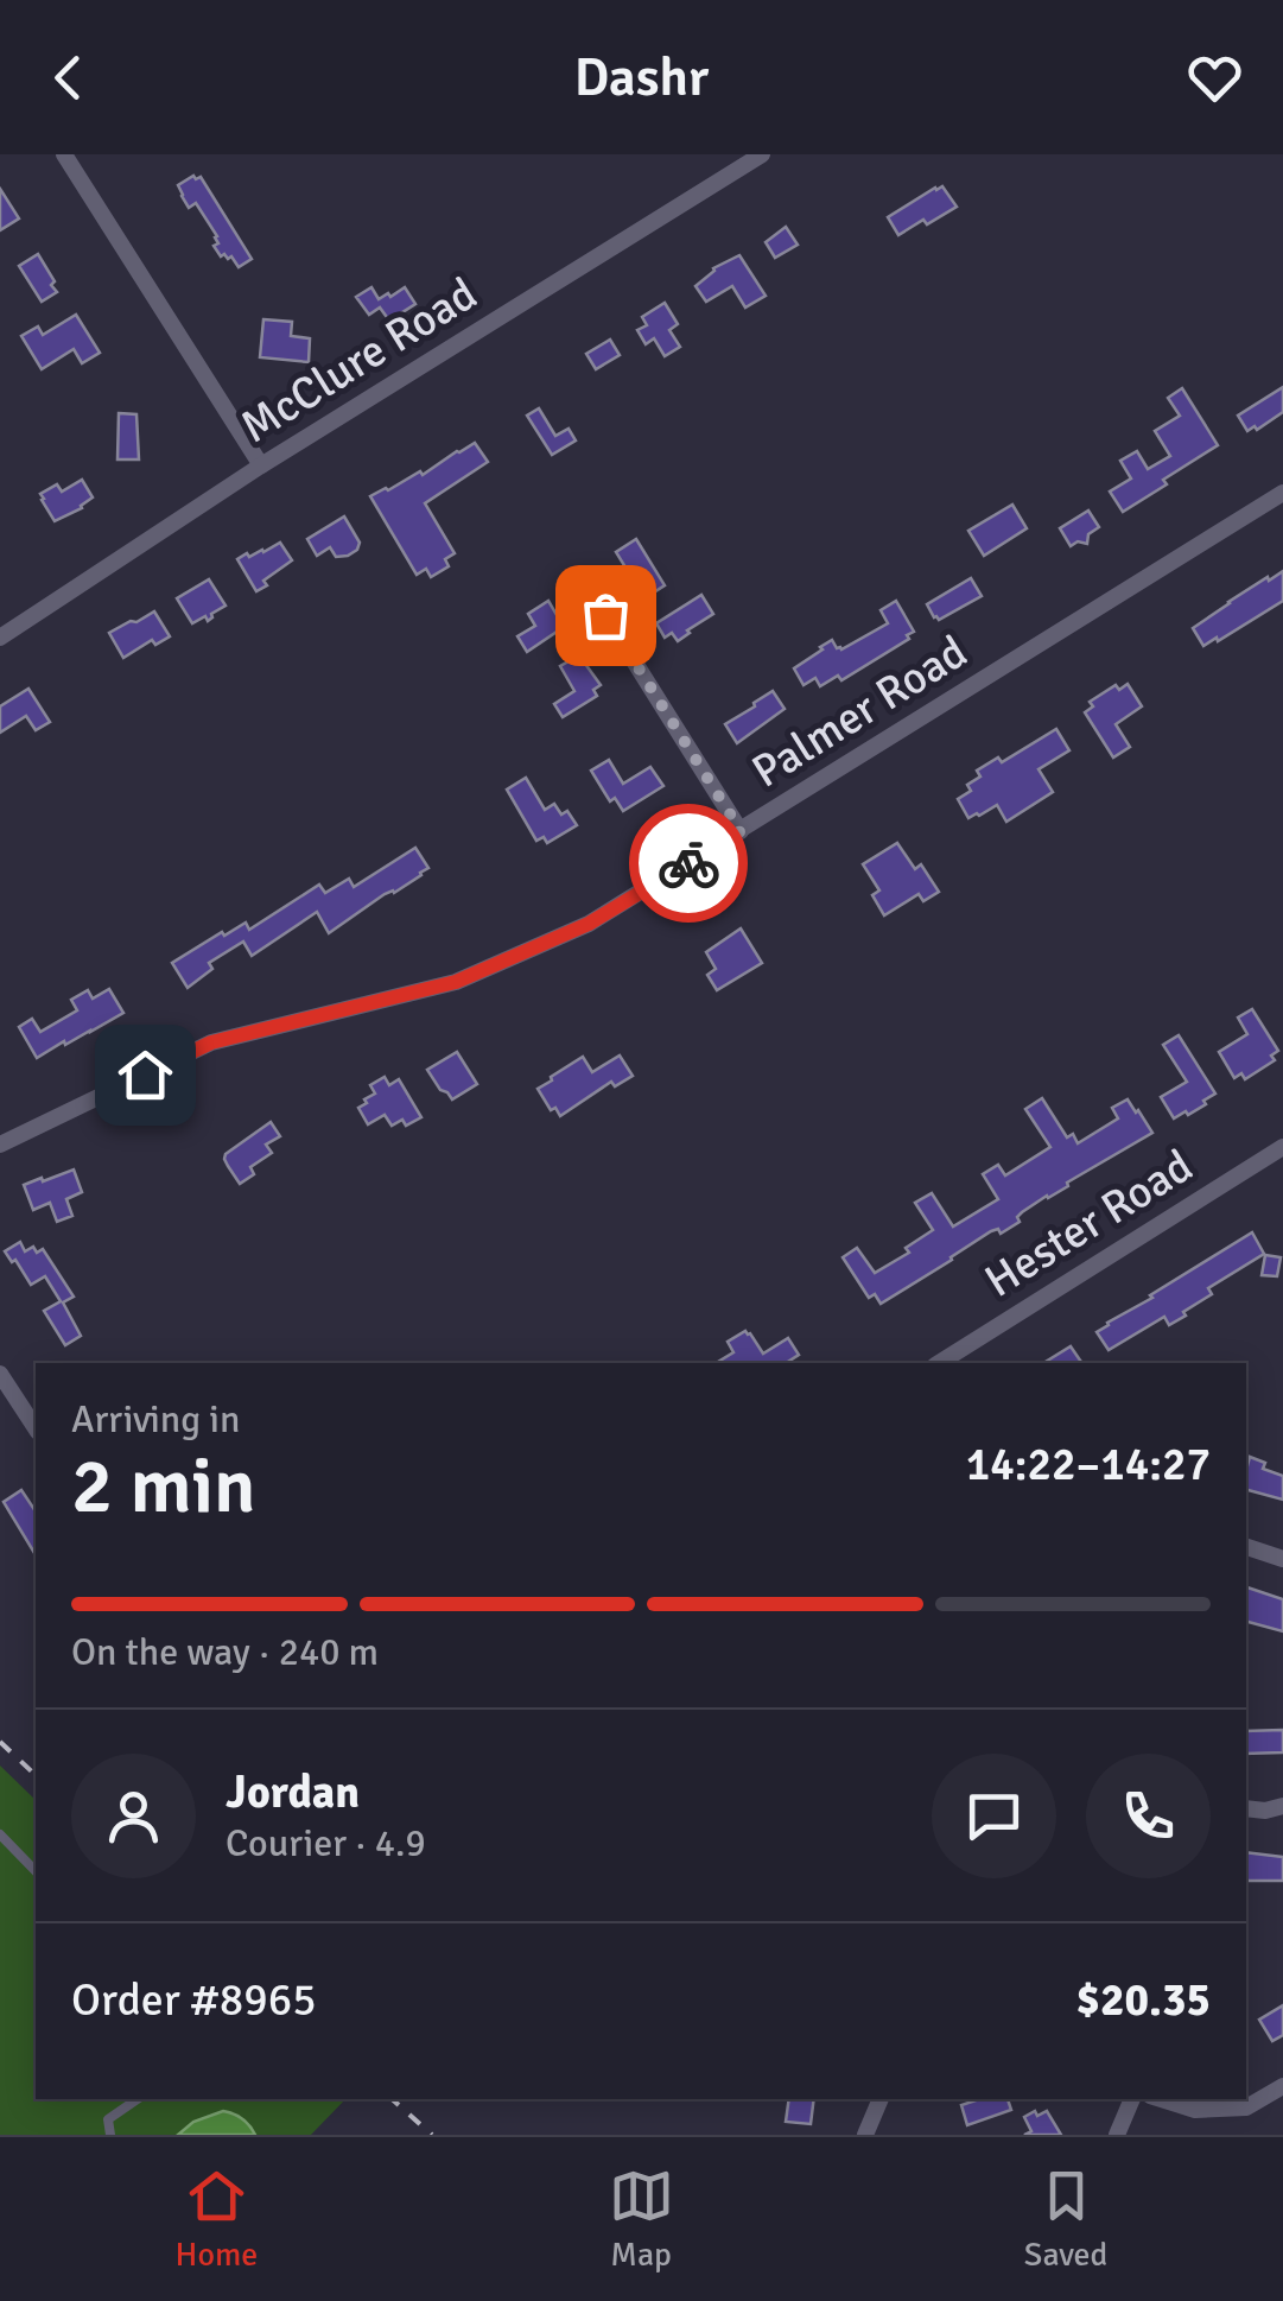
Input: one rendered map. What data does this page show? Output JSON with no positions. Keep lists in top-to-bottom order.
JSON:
{
  "streets": {
    "street": ["McClure Road", "Palmer Road", "Hester Road"]
  },
  "page": {
    "header": "Dashr",
    "heading": ["2 min", "Arriving in", "14:22–14:27"],
    "panel": [
      "Jordan",
      "Courier · 4.9",
      "Order #8965",
      "$20.35"
    ],
    "bar": "On the way · 240 m",
    "tabs": ["Home", "Map", "Saved"]
  }
}
